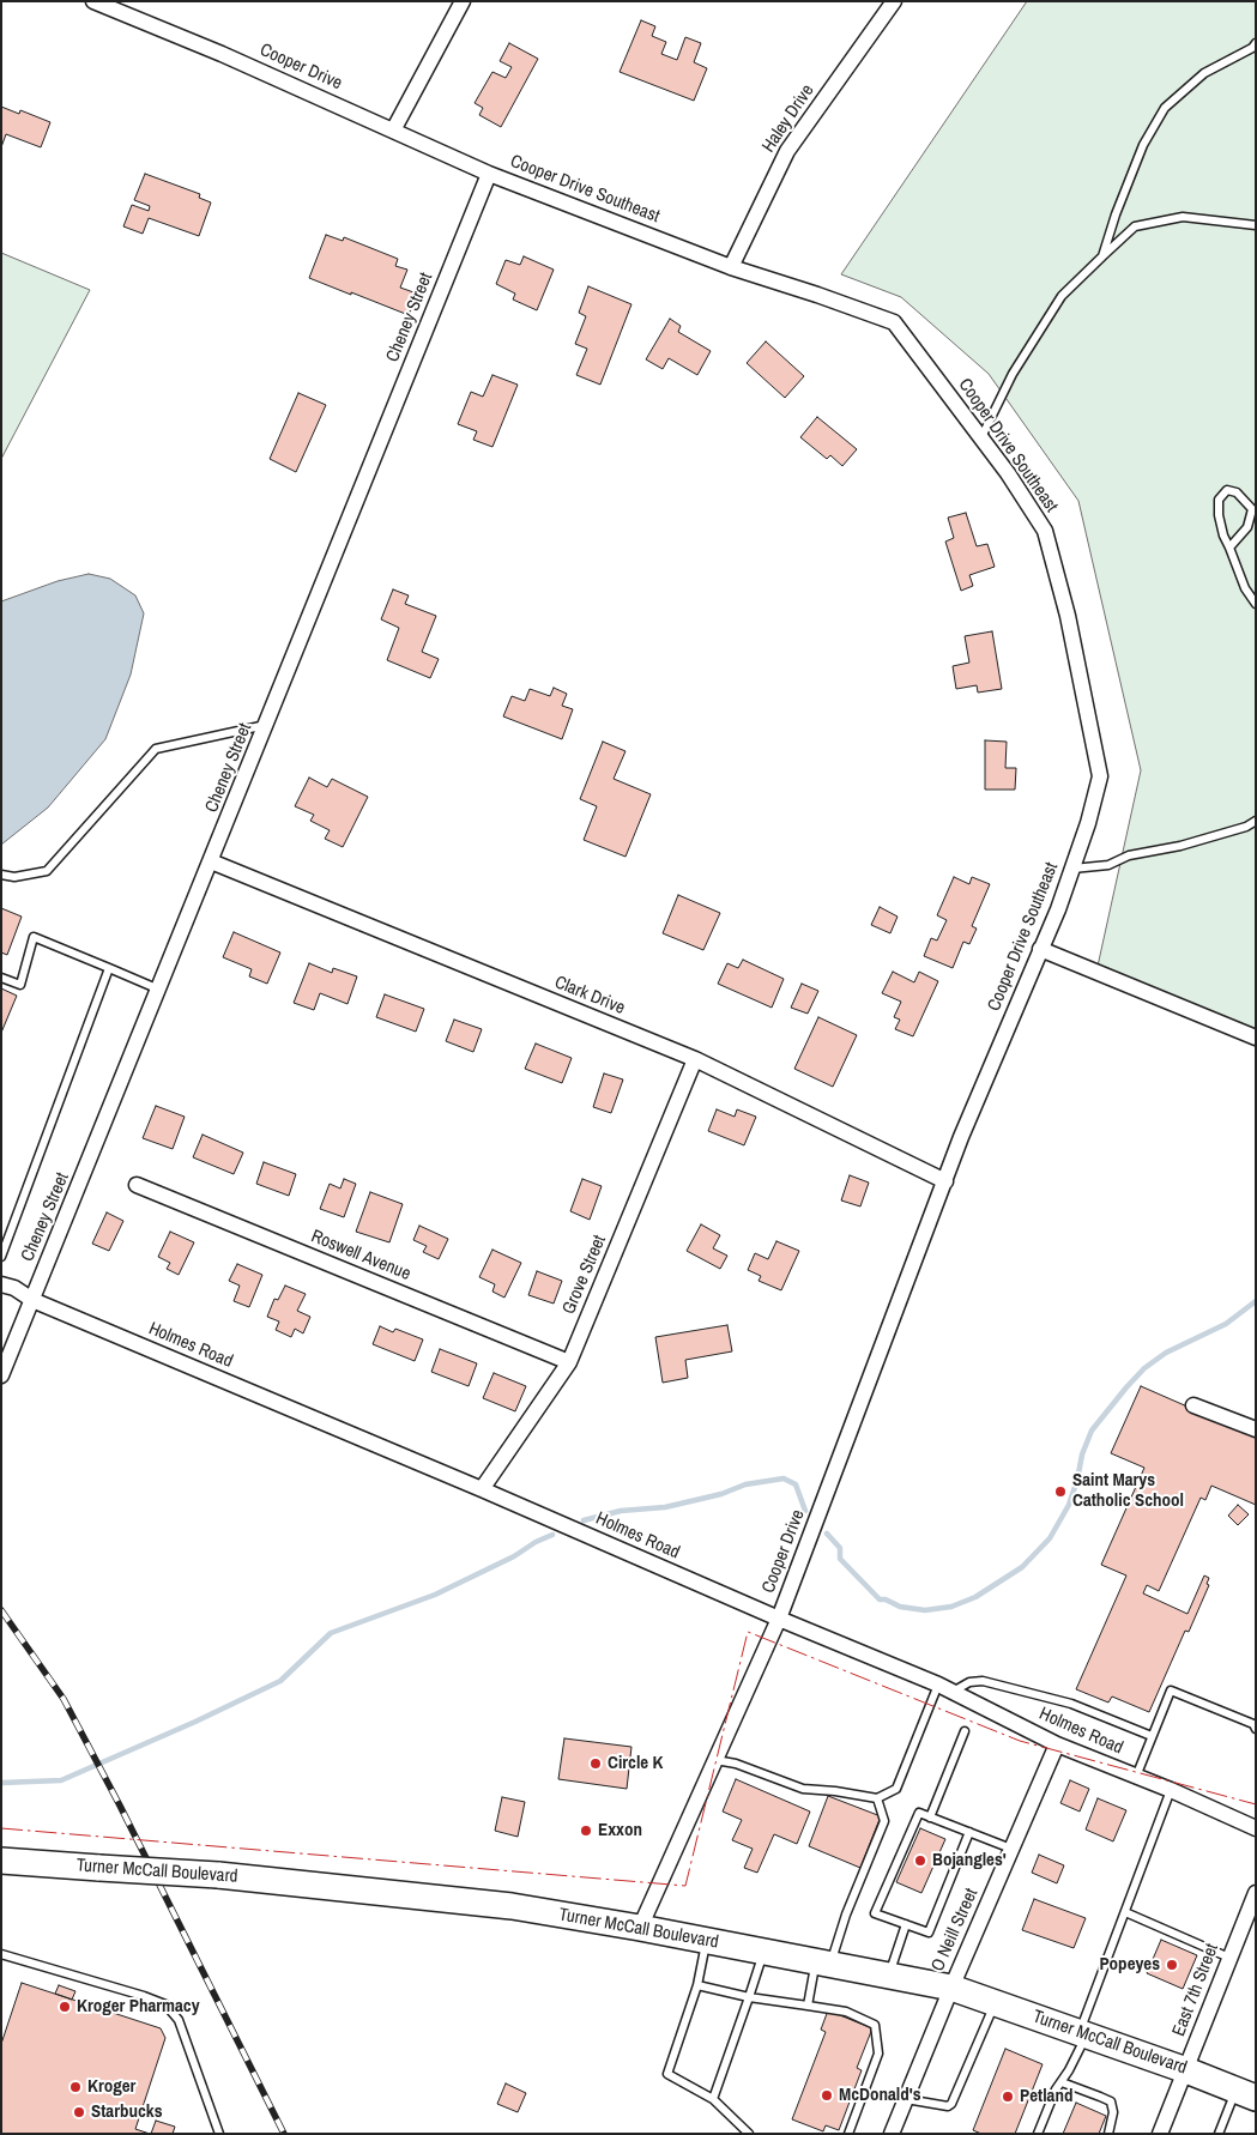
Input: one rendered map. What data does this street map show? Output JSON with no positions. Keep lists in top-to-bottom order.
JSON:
{
  "streets": {
    "main road": ["Turner McCall Boulevard"],
    "street": [
      "Cooper Drive",
      "Haley Drive",
      "Cooper Drive Southeast",
      "Cheney Street",
      "Clark Drive",
      "Roswell Avenue",
      "Grove Street",
      "Holmes Road",
      "O Neill Street",
      "East 7th Street"
    ]
  },
  "crossings": [
    ["Cooper Drive", "Cooper Drive Southeast"],
    ["Cooper Drive", "Cheney Street"],
    ["Cooper Drive", "Clark Drive"],
    ["Cooper Drive", "Holmes Road"],
    ["Cooper Drive", "Turner McCall Boulevard"],
    ["Haley Drive", "Cooper Drive Southeast"],
    ["Cooper Drive Southeast", "Cheney Street"],
    ["Cooper Drive Southeast", "Clark Drive"],
    ["Cheney Street", "Clark Drive"],
    ["Cheney Street", "Holmes Road"],
    ["Clark Drive", "Grove Street"],
    ["Roswell Avenue", "Grove Street"],
    ["Grove Street", "Holmes Road"],
    ["Holmes Road", "O Neill Street"],
    ["Turner McCall Boulevard", "O Neill Street"],
    ["Turner McCall Boulevard", "East 7th Street"]
  ],
  "places": [
    "Saint Marys Catholic School",
    "Circle K",
    "Exxon",
    "Bojangles'",
    "Popeyes",
    "Kroger Pharmacy",
    "Kroger",
    "McDonald's",
    "Petland",
    "Starbucks"
  ]
}
